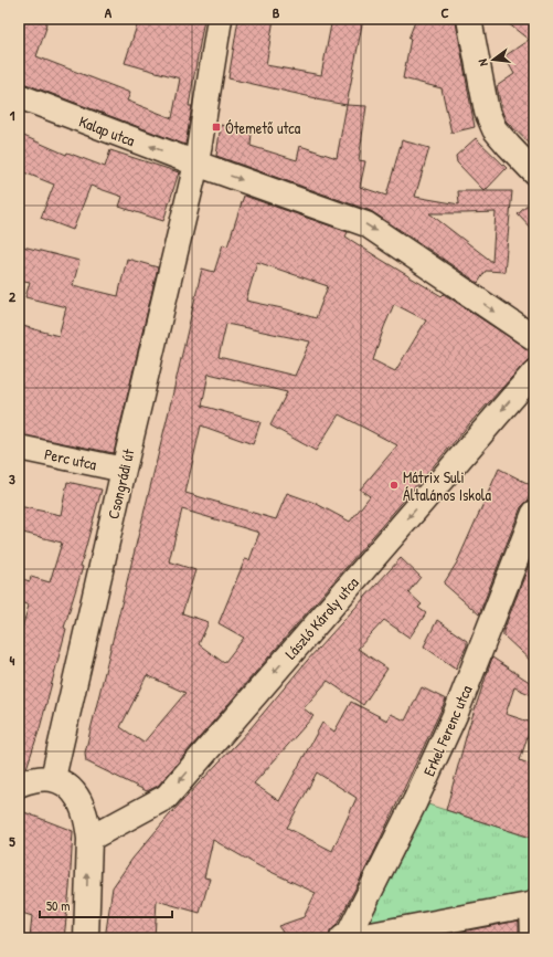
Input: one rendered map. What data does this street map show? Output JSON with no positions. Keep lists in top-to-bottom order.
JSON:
{
  "streets": {
    "street": [
      "Kalap utca",
      "Perc utca",
      "Csongrádi út",
      "László Károly utca",
      "Erkel Ferenc utca"
    ]
  },
  "crossings": [
    ["Kalap utca", "Csongrádi út"],
    ["Perc utca", "Csongrádi út"]
  ],
  "one_way": ["Kalap utca", "László Károly utca"],
  "places": {
    "transit": ["Ótemető utca"],
    "other": ["Mátrix Suli Általános Iskola"]
  },
  "scale_bar": "50 m",
  "north": "left",
  "grid": {
    "columns": ["A", "B", "C"],
    "rows": [
      "1",
      "2",
      "3",
      "4",
      "5"
    ]
  }
}
